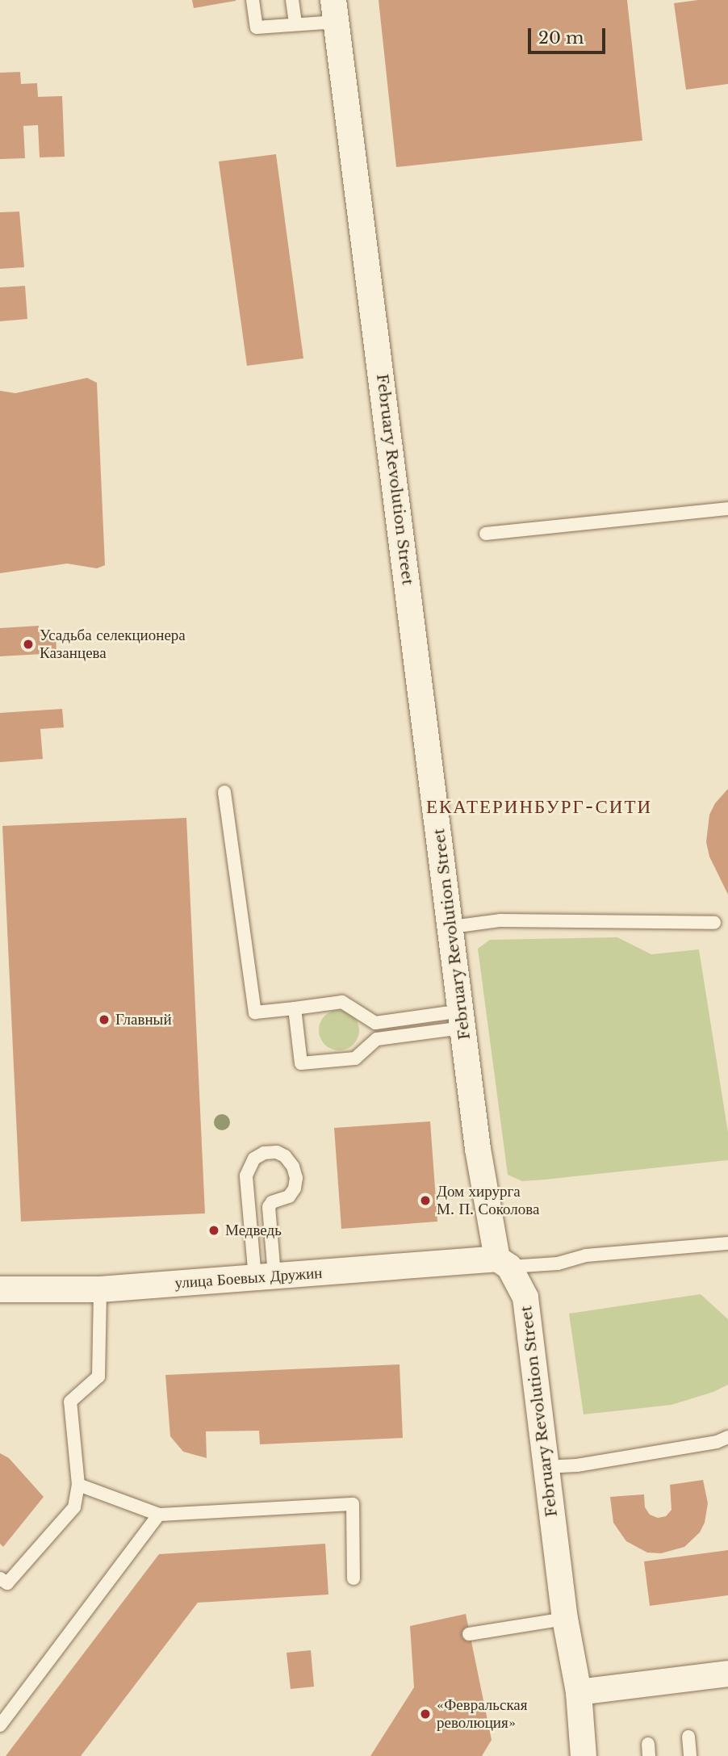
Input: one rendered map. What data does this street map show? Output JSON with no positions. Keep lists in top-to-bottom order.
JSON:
{
  "streets": {
    "street": ["February Revolution Street", "улица Боевых Дружин"]
  },
  "crossings": [
    ["February Revolution Street", "улица Боевых Дружин"]
  ],
  "districts": ["ЕКАТЕРИНБУРГ-СИТИ"],
  "places": [
    "Усадьба селекционера Казанцева",
    "Главный",
    "Дом хирурга М. П. Соколова",
    "Медведь",
    "«Февральская революция»"
  ],
  "scale_bar": "20 m"
}
